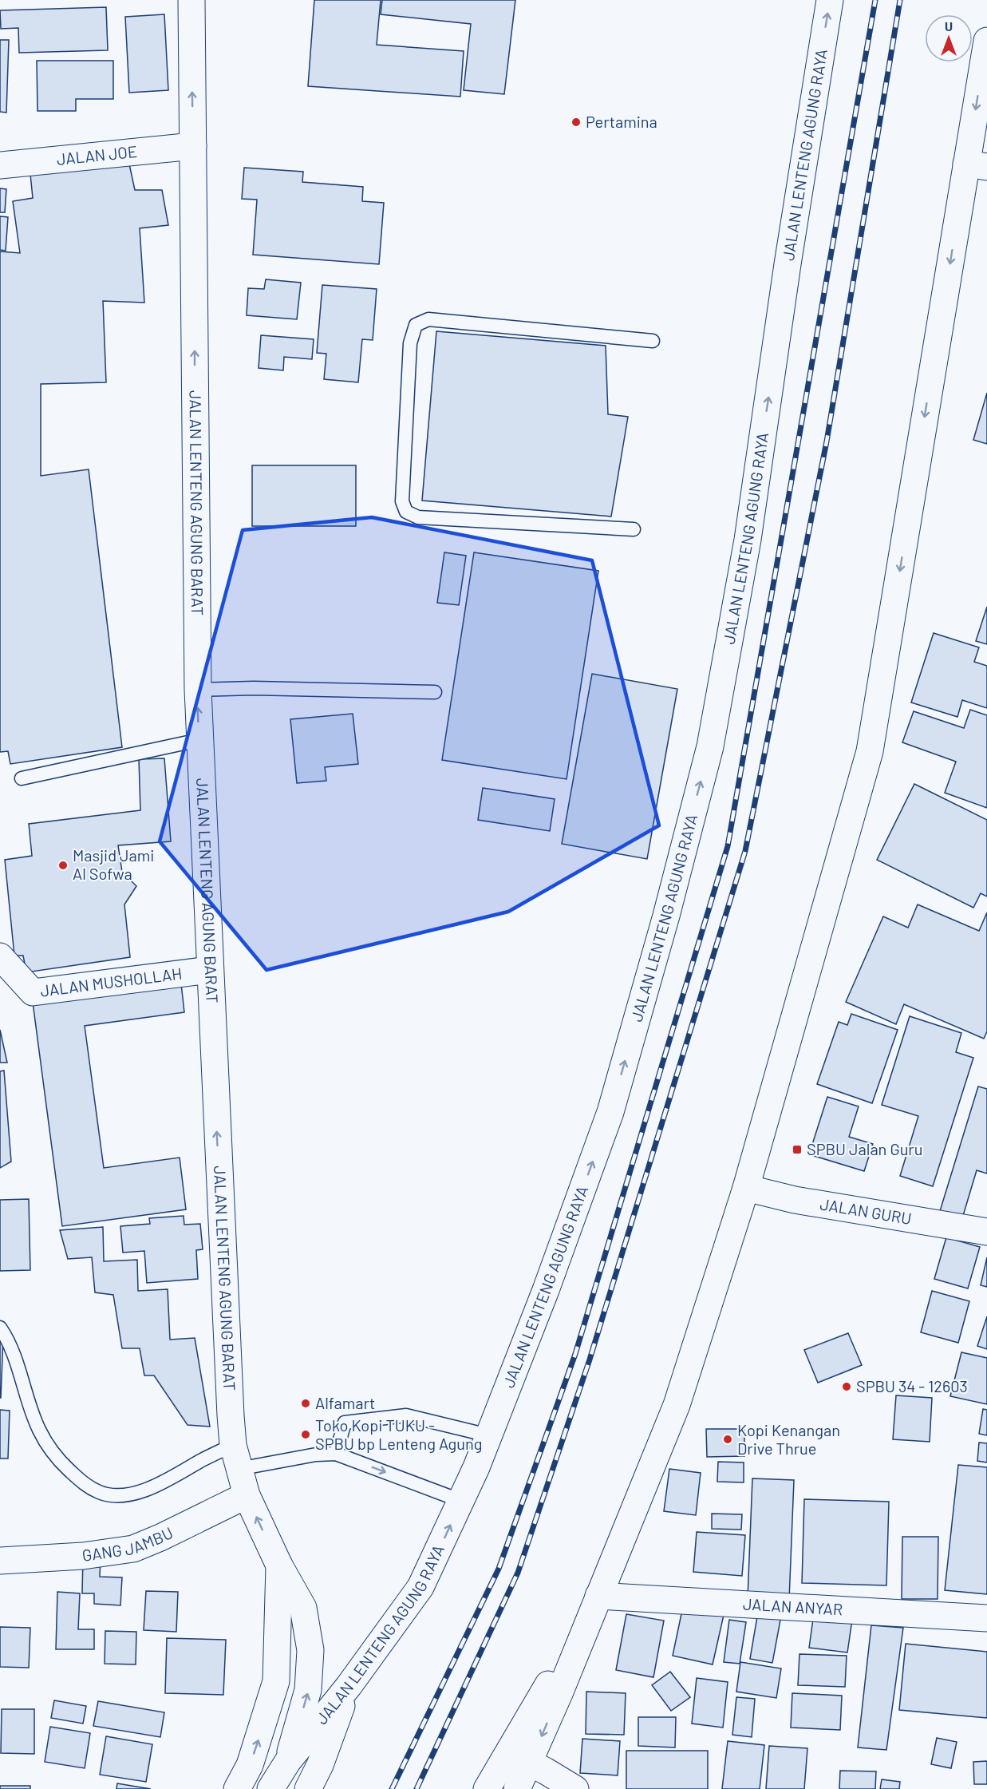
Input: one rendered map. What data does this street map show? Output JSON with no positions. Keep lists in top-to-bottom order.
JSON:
{
  "streets": {
    "main road": [
      "JALAN LENTENG AGUNG RAYA",
      "JALAN JOE",
      "JALAN LENTENG AGUNG BARAT",
      "JALAN MUSHOLLAH",
      "JALAN GURU",
      "GANG JAMBU",
      "JALAN ANYAR"
    ]
  },
  "crossings": [
    ["JALAN LENTENG AGUNG RAYA", "JALAN LENTENG AGUNG BARAT"],
    ["JALAN JOE", "JALAN LENTENG AGUNG BARAT"],
    ["JALAN LENTENG AGUNG BARAT", "JALAN MUSHOLLAH"],
    ["JALAN LENTENG AGUNG BARAT", "GANG JAMBU"]
  ],
  "one_way": ["JALAN LENTENG AGUNG BARAT"],
  "places": {
    "other": [
      "Pertamina",
      "Masjid Jami Al Sofwa",
      "SPBU 34 - 12603",
      "Alfamart",
      "Toko Kopi TUKU - SPBU bp Lenteng Agung",
      "Kopi Kenangan Drive Thrue"
    ],
    "transit": ["SPBU Jalan Guru"]
  },
  "north": "top"
}
